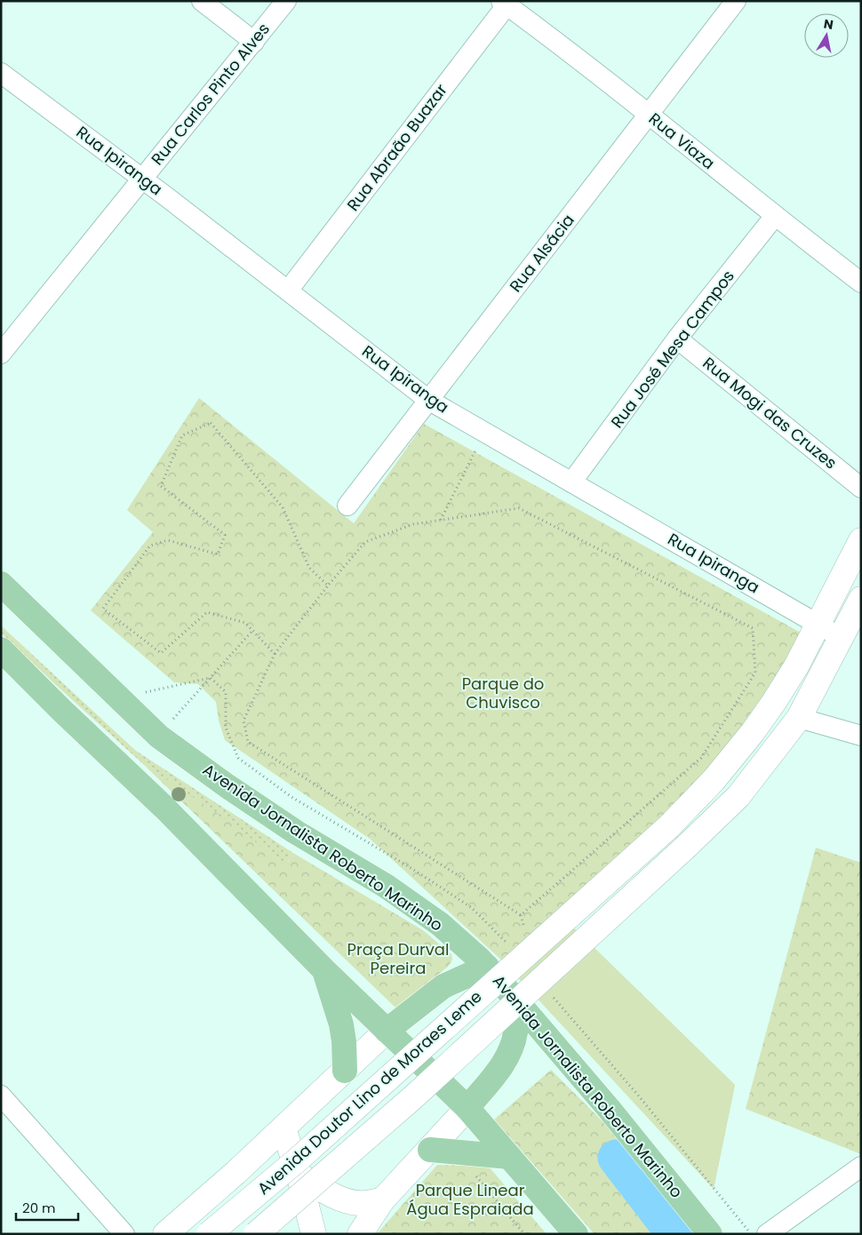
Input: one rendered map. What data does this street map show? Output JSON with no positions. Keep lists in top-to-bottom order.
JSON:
{
  "streets": {
    "main road": ["Avenida Jornalista Roberto Marinho"],
    "street": [
      "Rua Carlos Pinto Alves",
      "Rua Viaza",
      "Rua Abraão Buazar",
      "Rua Ipiranga",
      "Rua Alsácia",
      "Rua José Mesa Campos",
      "Rua Mogi das Cruzes",
      "Avenida Doutor Lino de Moraes Leme"
    ]
  },
  "crossings": [
    ["Rua Carlos Pinto Alves", "Rua Ipiranga"],
    ["Rua Viaza", "Rua Abraão Buazar"],
    ["Rua Viaza", "Rua Alsácia"],
    ["Rua Viaza", "Rua José Mesa Campos"],
    ["Rua Abraão Buazar", "Rua Ipiranga"],
    ["Rua Ipiranga", "Rua Alsácia"],
    ["Rua Ipiranga", "Rua José Mesa Campos"],
    ["Rua Ipiranga", "Avenida Doutor Lino de Moraes Leme"],
    ["Rua José Mesa Campos", "Rua Mogi das Cruzes"]
  ],
  "parks": ["Parque do Chuvisco", "Praça Durval Pereira", "Parque Linear Água Espraiada"],
  "scale_bar": "20 m",
  "north": "top"
}
